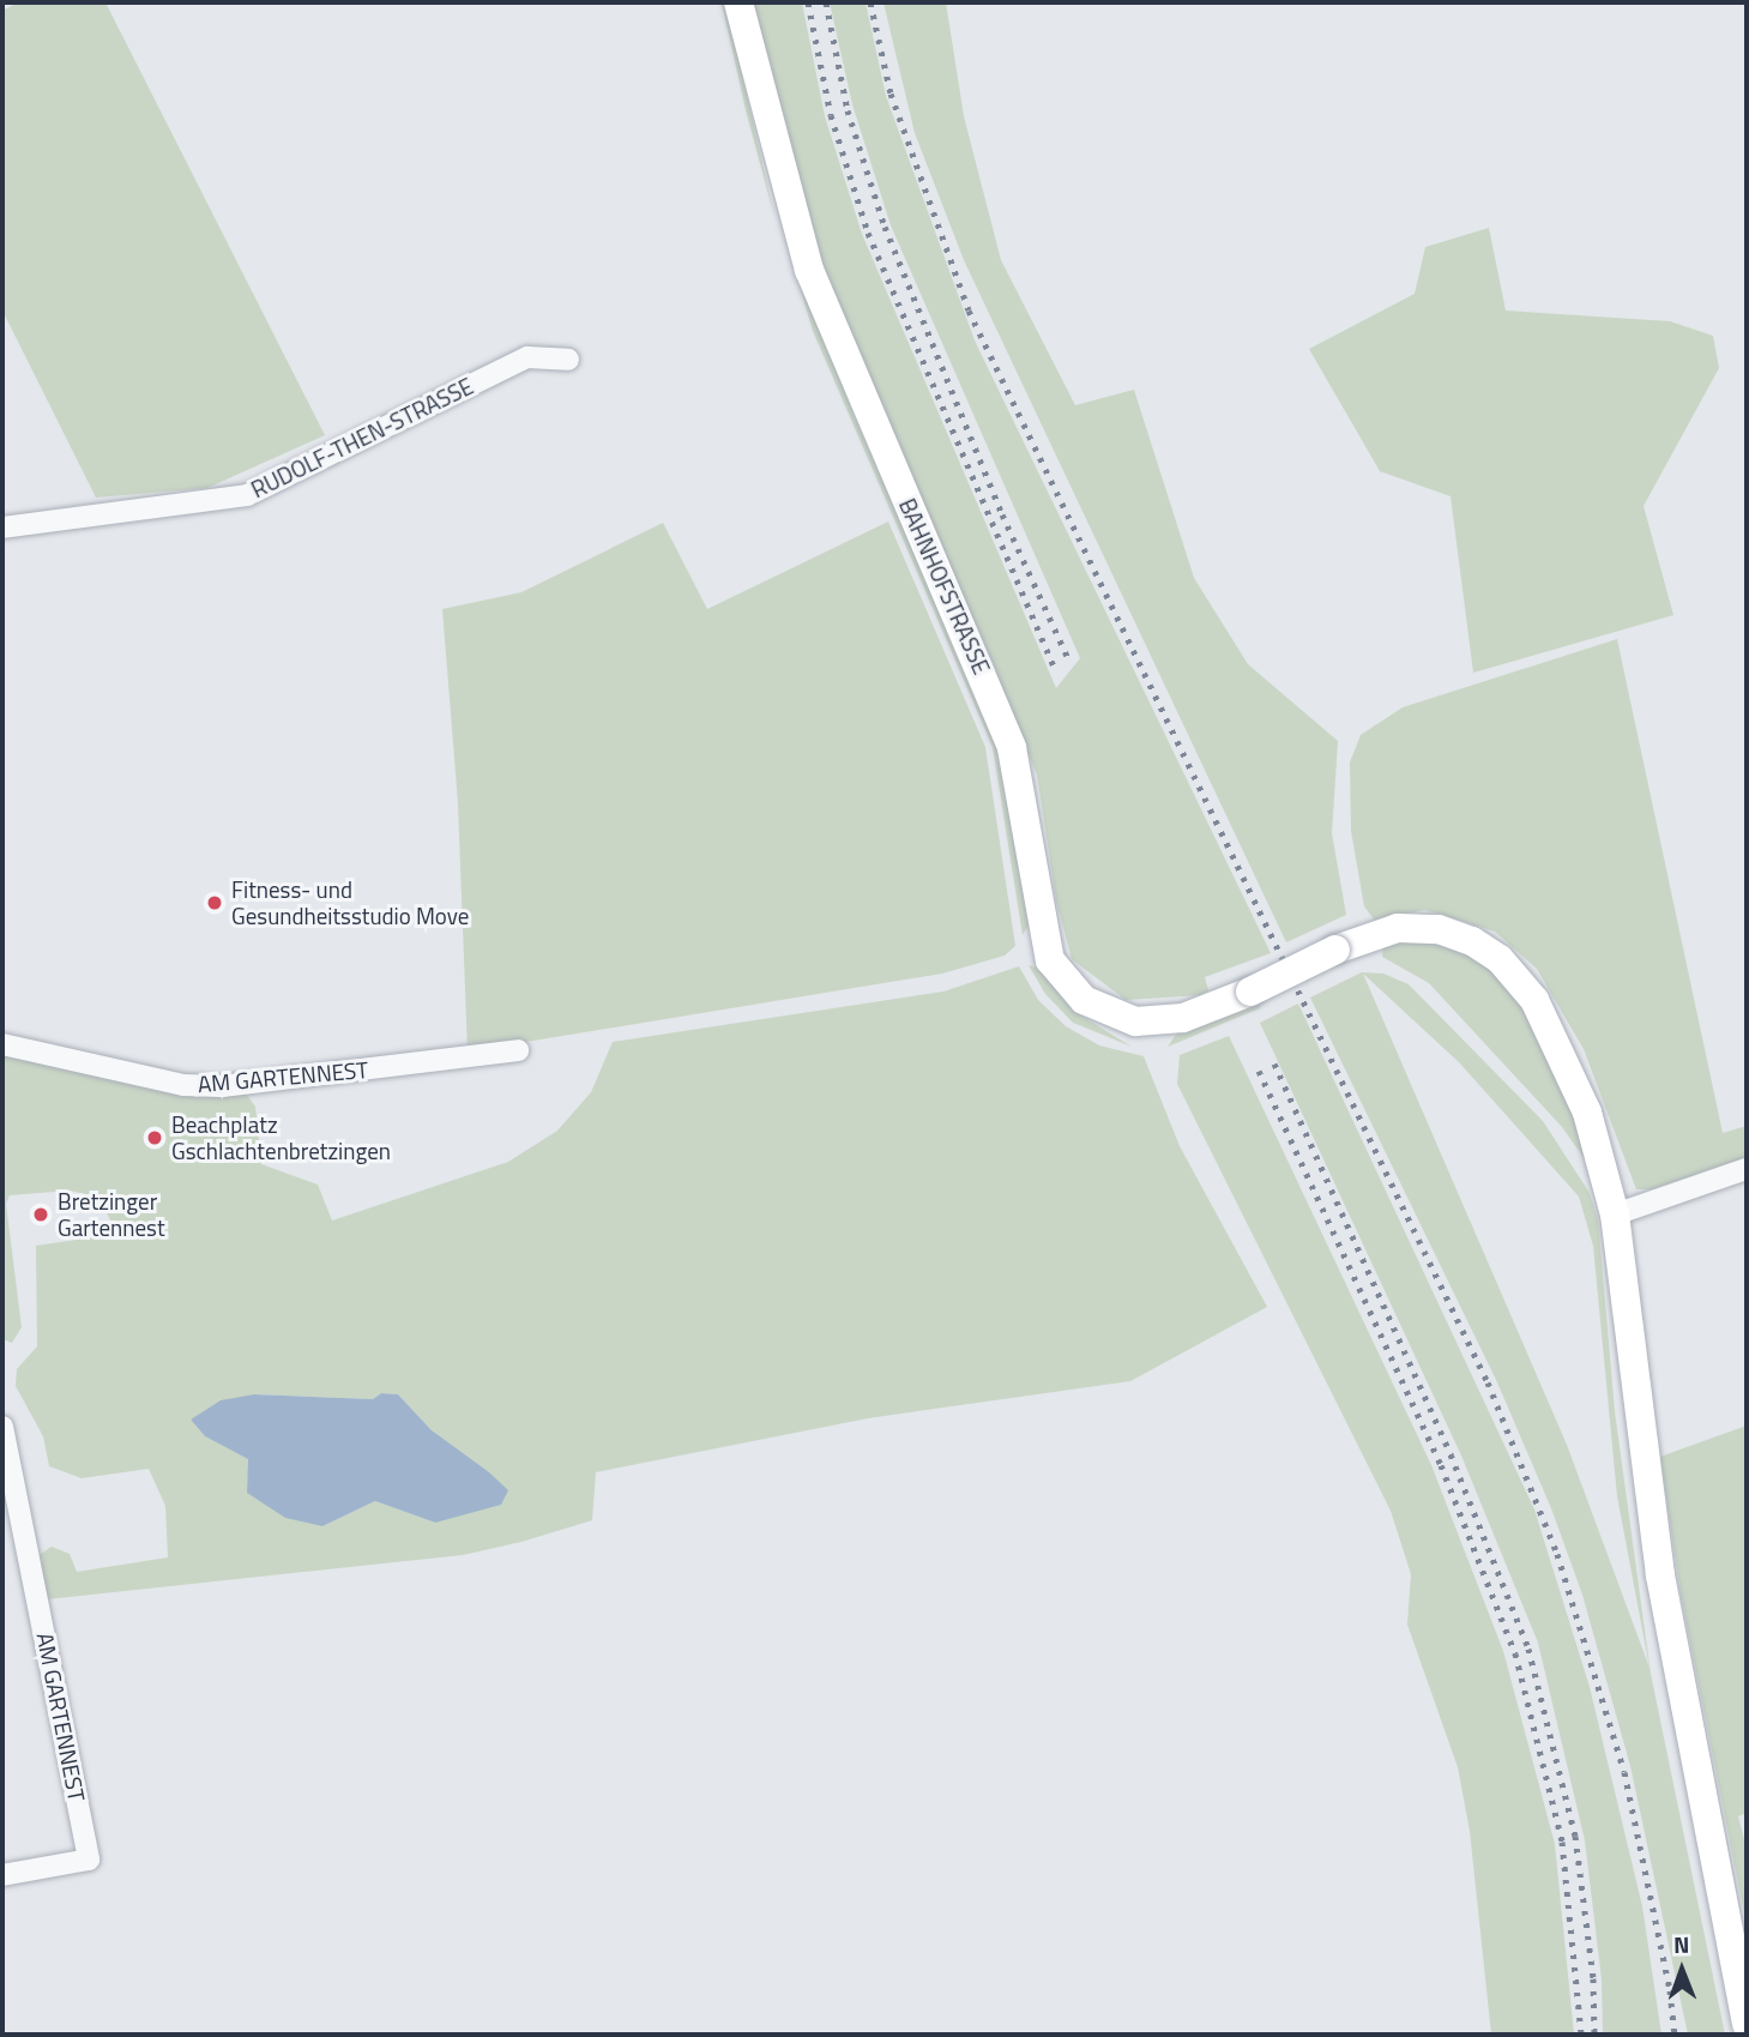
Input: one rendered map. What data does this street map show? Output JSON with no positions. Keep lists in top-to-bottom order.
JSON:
{
  "streets": {
    "main road": ["BAHNHOFSTRASSE"],
    "street": ["RUDOLF-THEN-STRASSE", "AM GARTENNEST"]
  },
  "places": ["Fitness- und Gesundheitsstudio Move", "Beachplatz Gschlachtenbretzingen", "Bretzinger Gartennest"],
  "north": "top"
}
